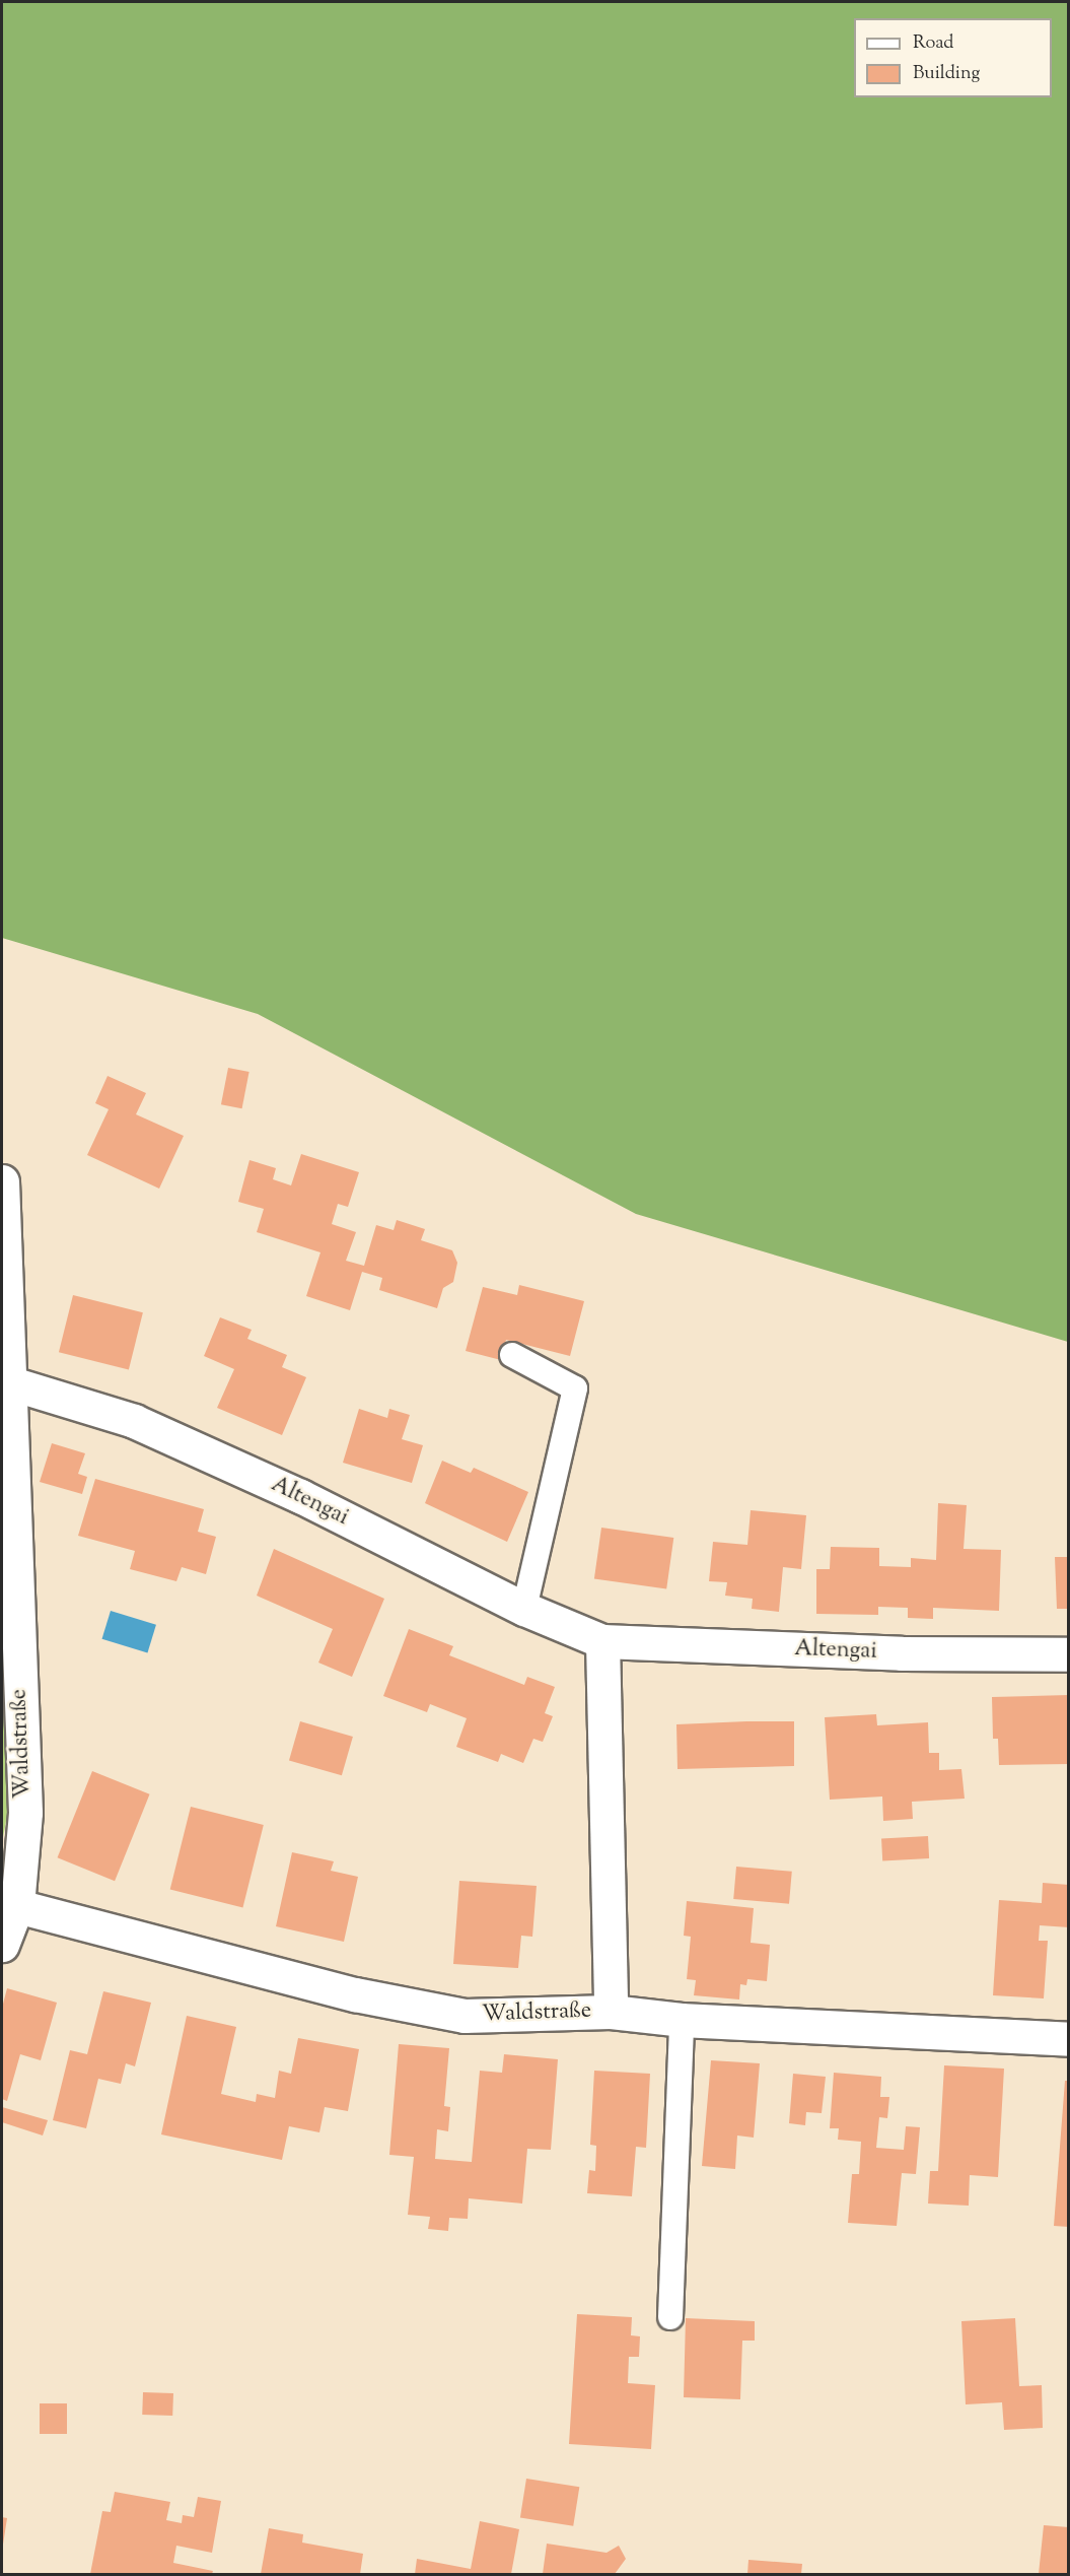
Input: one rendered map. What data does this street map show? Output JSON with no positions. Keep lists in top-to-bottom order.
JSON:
{
  "streets": {
    "street": ["Altengai", "Waldstraße"]
  },
  "crossings": [
    ["Altengai", "Waldstraße"]
  ],
  "legend": ["Road", "Building"]
}
